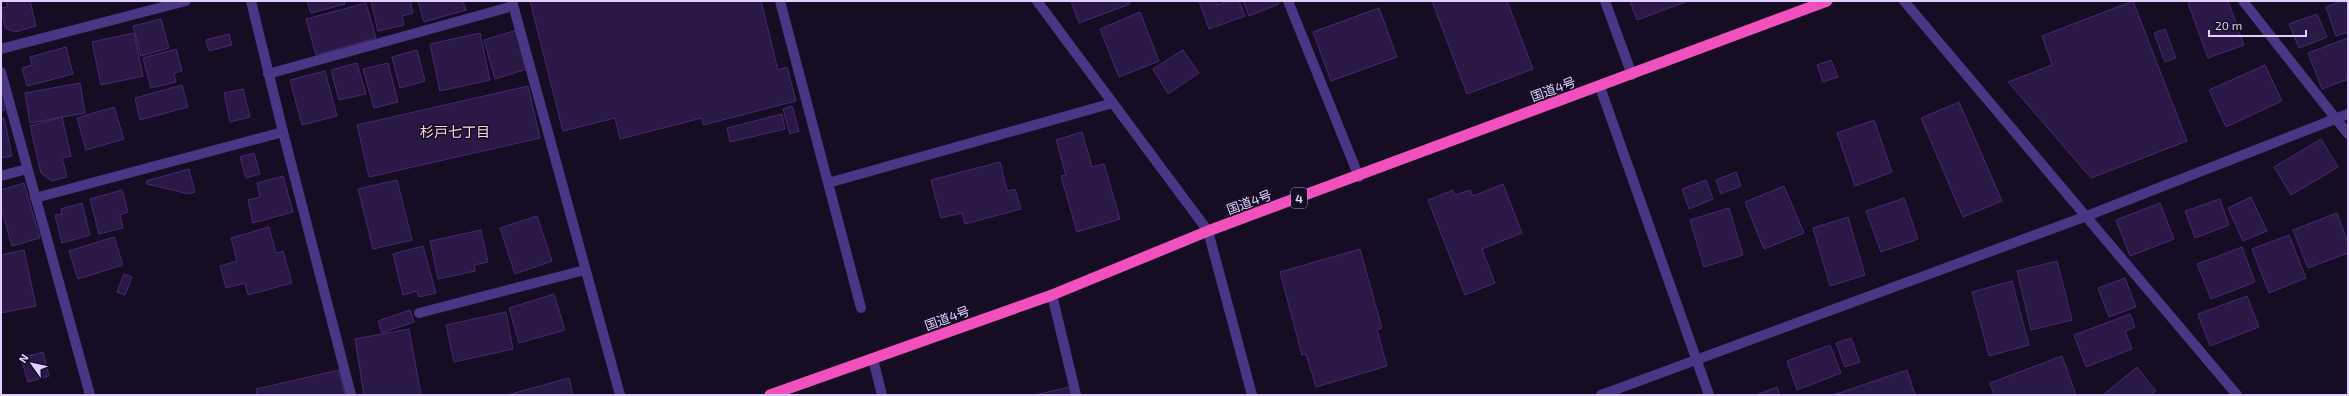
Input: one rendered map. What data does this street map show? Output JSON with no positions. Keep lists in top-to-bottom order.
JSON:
{
  "streets": {
    "highway": ["国道4号", "4"]
  },
  "districts": ["杉戸七丁目"],
  "scale_bar": "20 m",
  "north": "top left"
}
